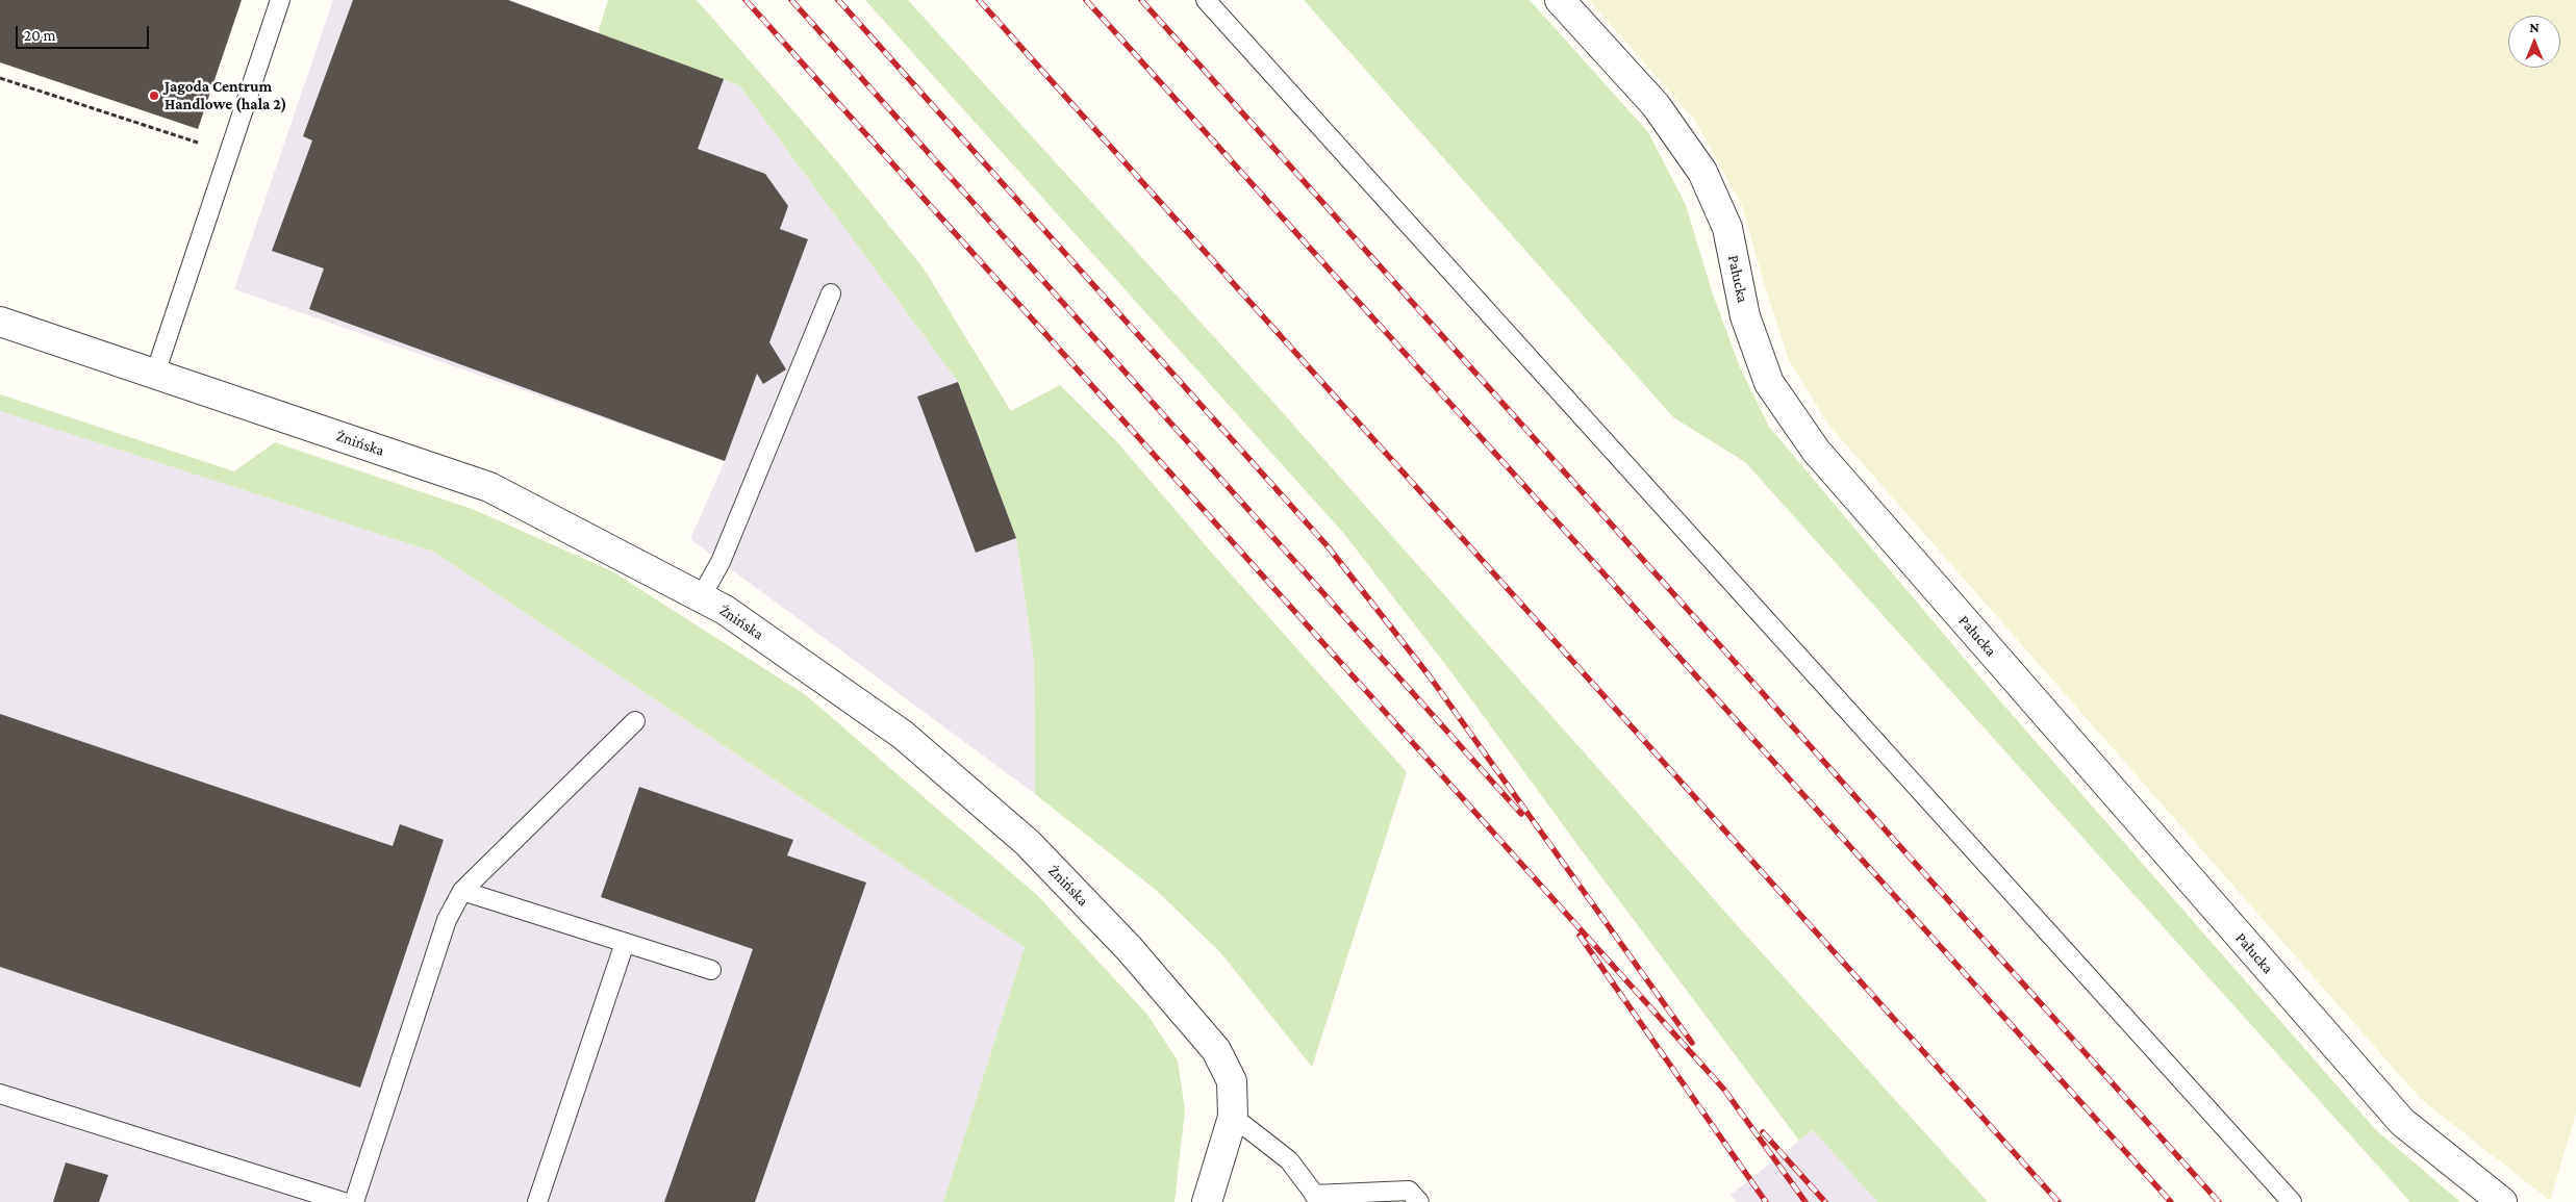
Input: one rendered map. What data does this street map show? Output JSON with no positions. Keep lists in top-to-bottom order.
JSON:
{
  "streets": {
    "street": ["Pałucka", "Żnińska"]
  },
  "places": ["Jagoda Centrum Handlowe (hala 2)"],
  "scale_bar": "20 m",
  "north": "top"
}
